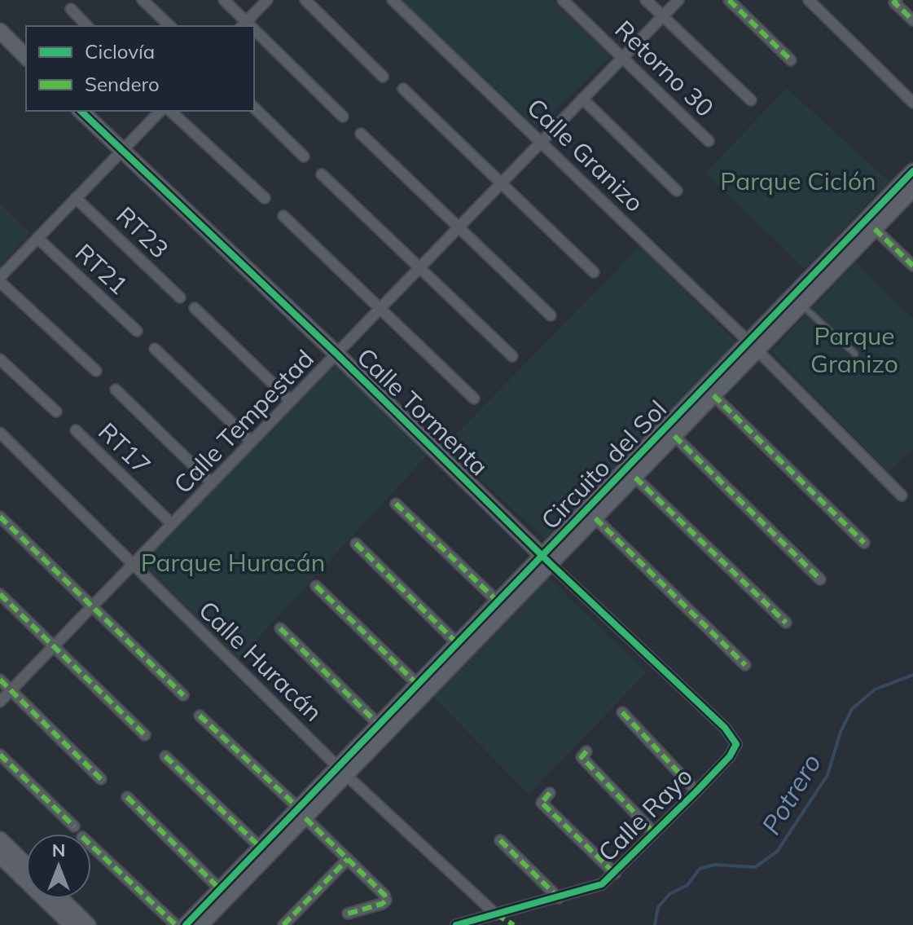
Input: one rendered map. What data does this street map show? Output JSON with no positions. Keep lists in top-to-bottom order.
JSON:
{
  "streets": {
    "street": [
      "Retorno 30",
      "Calle Granizo",
      "RT23",
      "RT21",
      "Calle Tormenta",
      "Calle Tempestad",
      "RT17",
      "Circuito del Sol",
      "Calle Huracán",
      "Calle Rayo"
    ]
  },
  "crossings": [
    ["Retorno 30", "Calle Tempestad"],
    ["Calle Granizo", "Calle Tempestad"],
    ["Calle Granizo", "Circuito del Sol"],
    ["Calle Tormenta", "Calle Tempestad"],
    ["Calle Tormenta", "Circuito del Sol"],
    ["Calle Tormenta", "Calle Rayo"],
    ["Calle Tempestad", "RT17"],
    ["Calle Tempestad", "Calle Huracán"],
    ["Circuito del Sol", "Calle Huracán"],
    ["Calle Huracán", "Calle Rayo"]
  ],
  "water": ["Potrero"],
  "parks": ["Parque Ciclón", "Parque Granizo", "Parque Huracán"],
  "legend": ["Ciclovía", "Sendero"],
  "north": "top"
}
